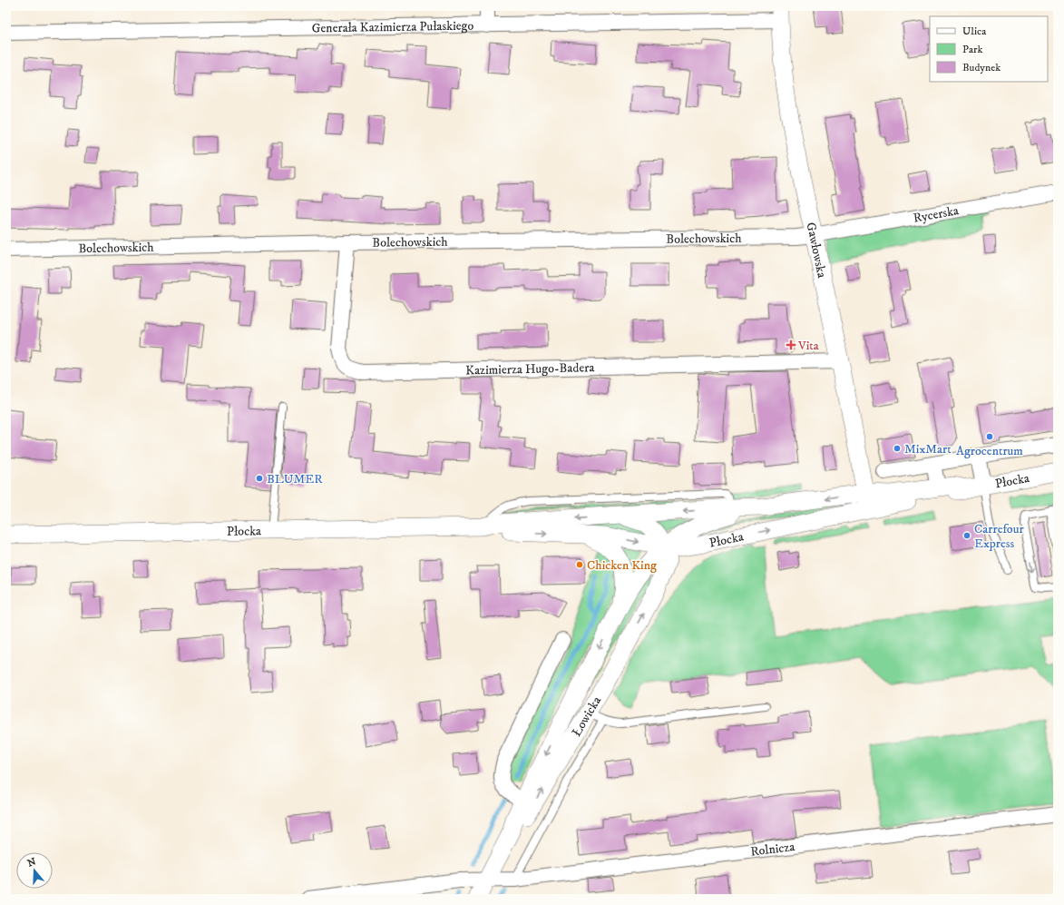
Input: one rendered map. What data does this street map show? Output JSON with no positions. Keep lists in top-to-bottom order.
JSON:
{
  "streets": {
    "street": [
      "Generała Kazimierza Pułaskiego",
      "Rycerska",
      "Bolechowskich",
      "Gawłowska",
      "Kazimierza Hugo-Badera",
      "Płocka",
      "Łowicka",
      "Rolnicza"
    ]
  },
  "crossings": [
    ["Generała Kazimierza Pułaskiego", "Gawłowska"],
    ["Rycerska", "Bolechowskich"],
    ["Rycerska", "Gawłowska"],
    ["Bolechowskich", "Gawłowska"],
    ["Bolechowskich", "Kazimierza Hugo-Badera"],
    ["Gawłowska", "Kazimierza Hugo-Badera"],
    ["Gawłowska", "Płocka"],
    ["Płocka", "Łowicka"],
    ["Łowicka", "Rolnicza"]
  ],
  "places": {
    "health": ["Vita"],
    "other": [
      "Agrocentrum",
      "MixMart",
      "BLUMER",
      "Carrefour Express",
      "Chicken King"
    ]
  },
  "legend": ["Ulica", "Park", "Budynek"],
  "north": "top"
}
